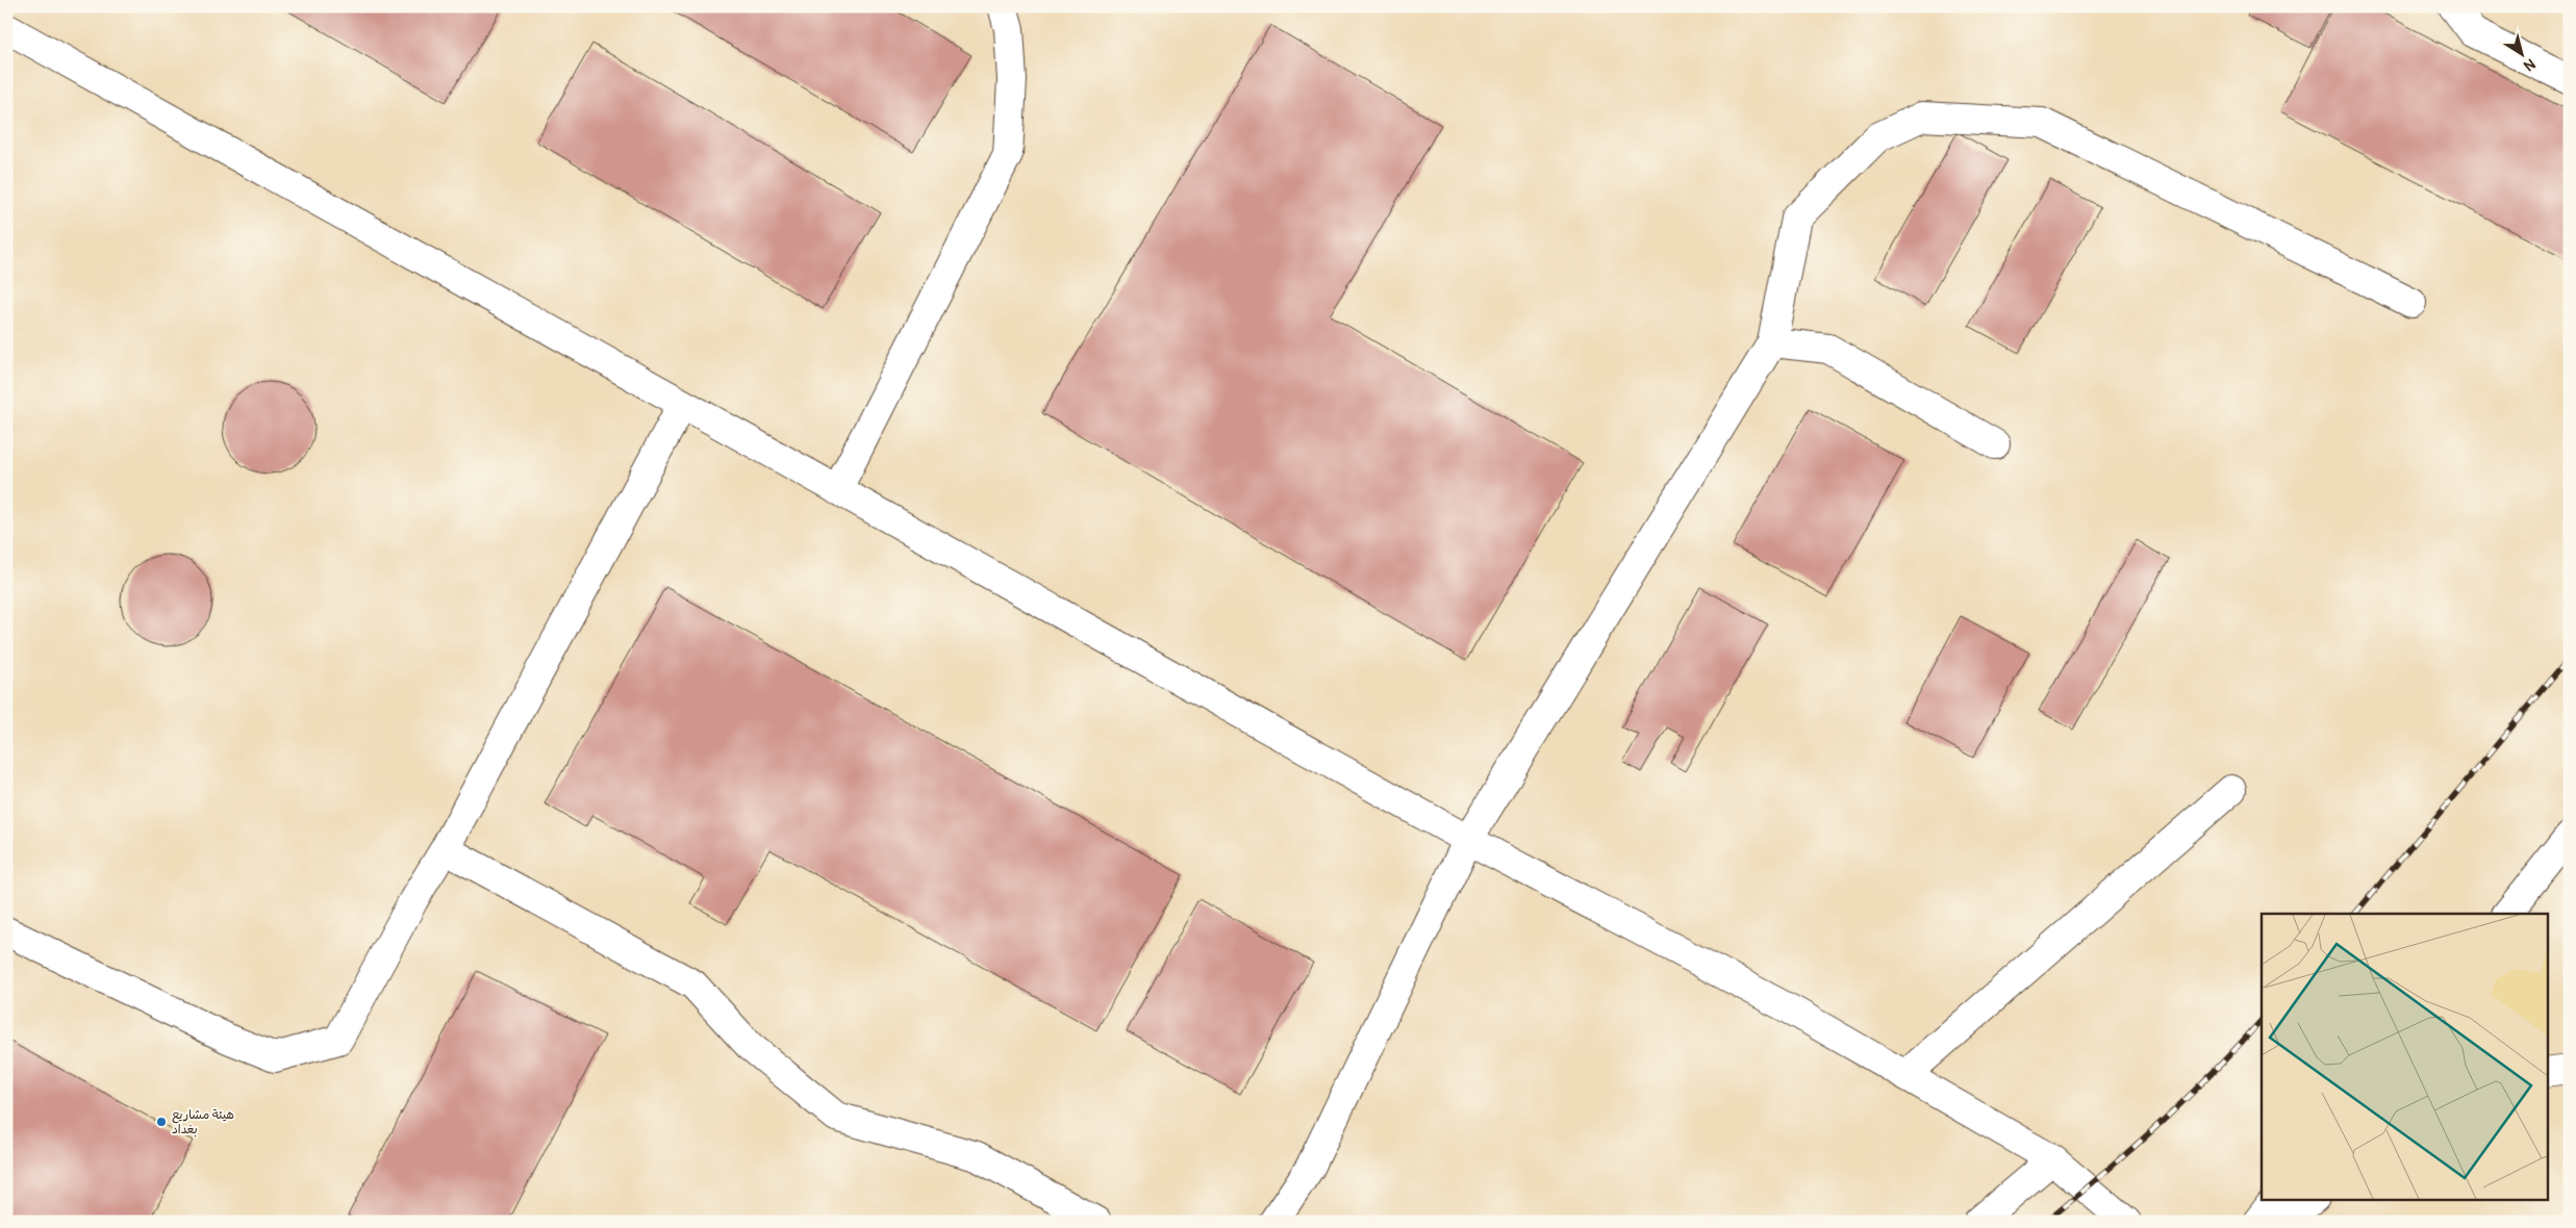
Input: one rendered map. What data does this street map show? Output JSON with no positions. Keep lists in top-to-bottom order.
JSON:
{
  "places": ["هيئة مشاريع بغداد"],
  "north": "bottom right"
}
